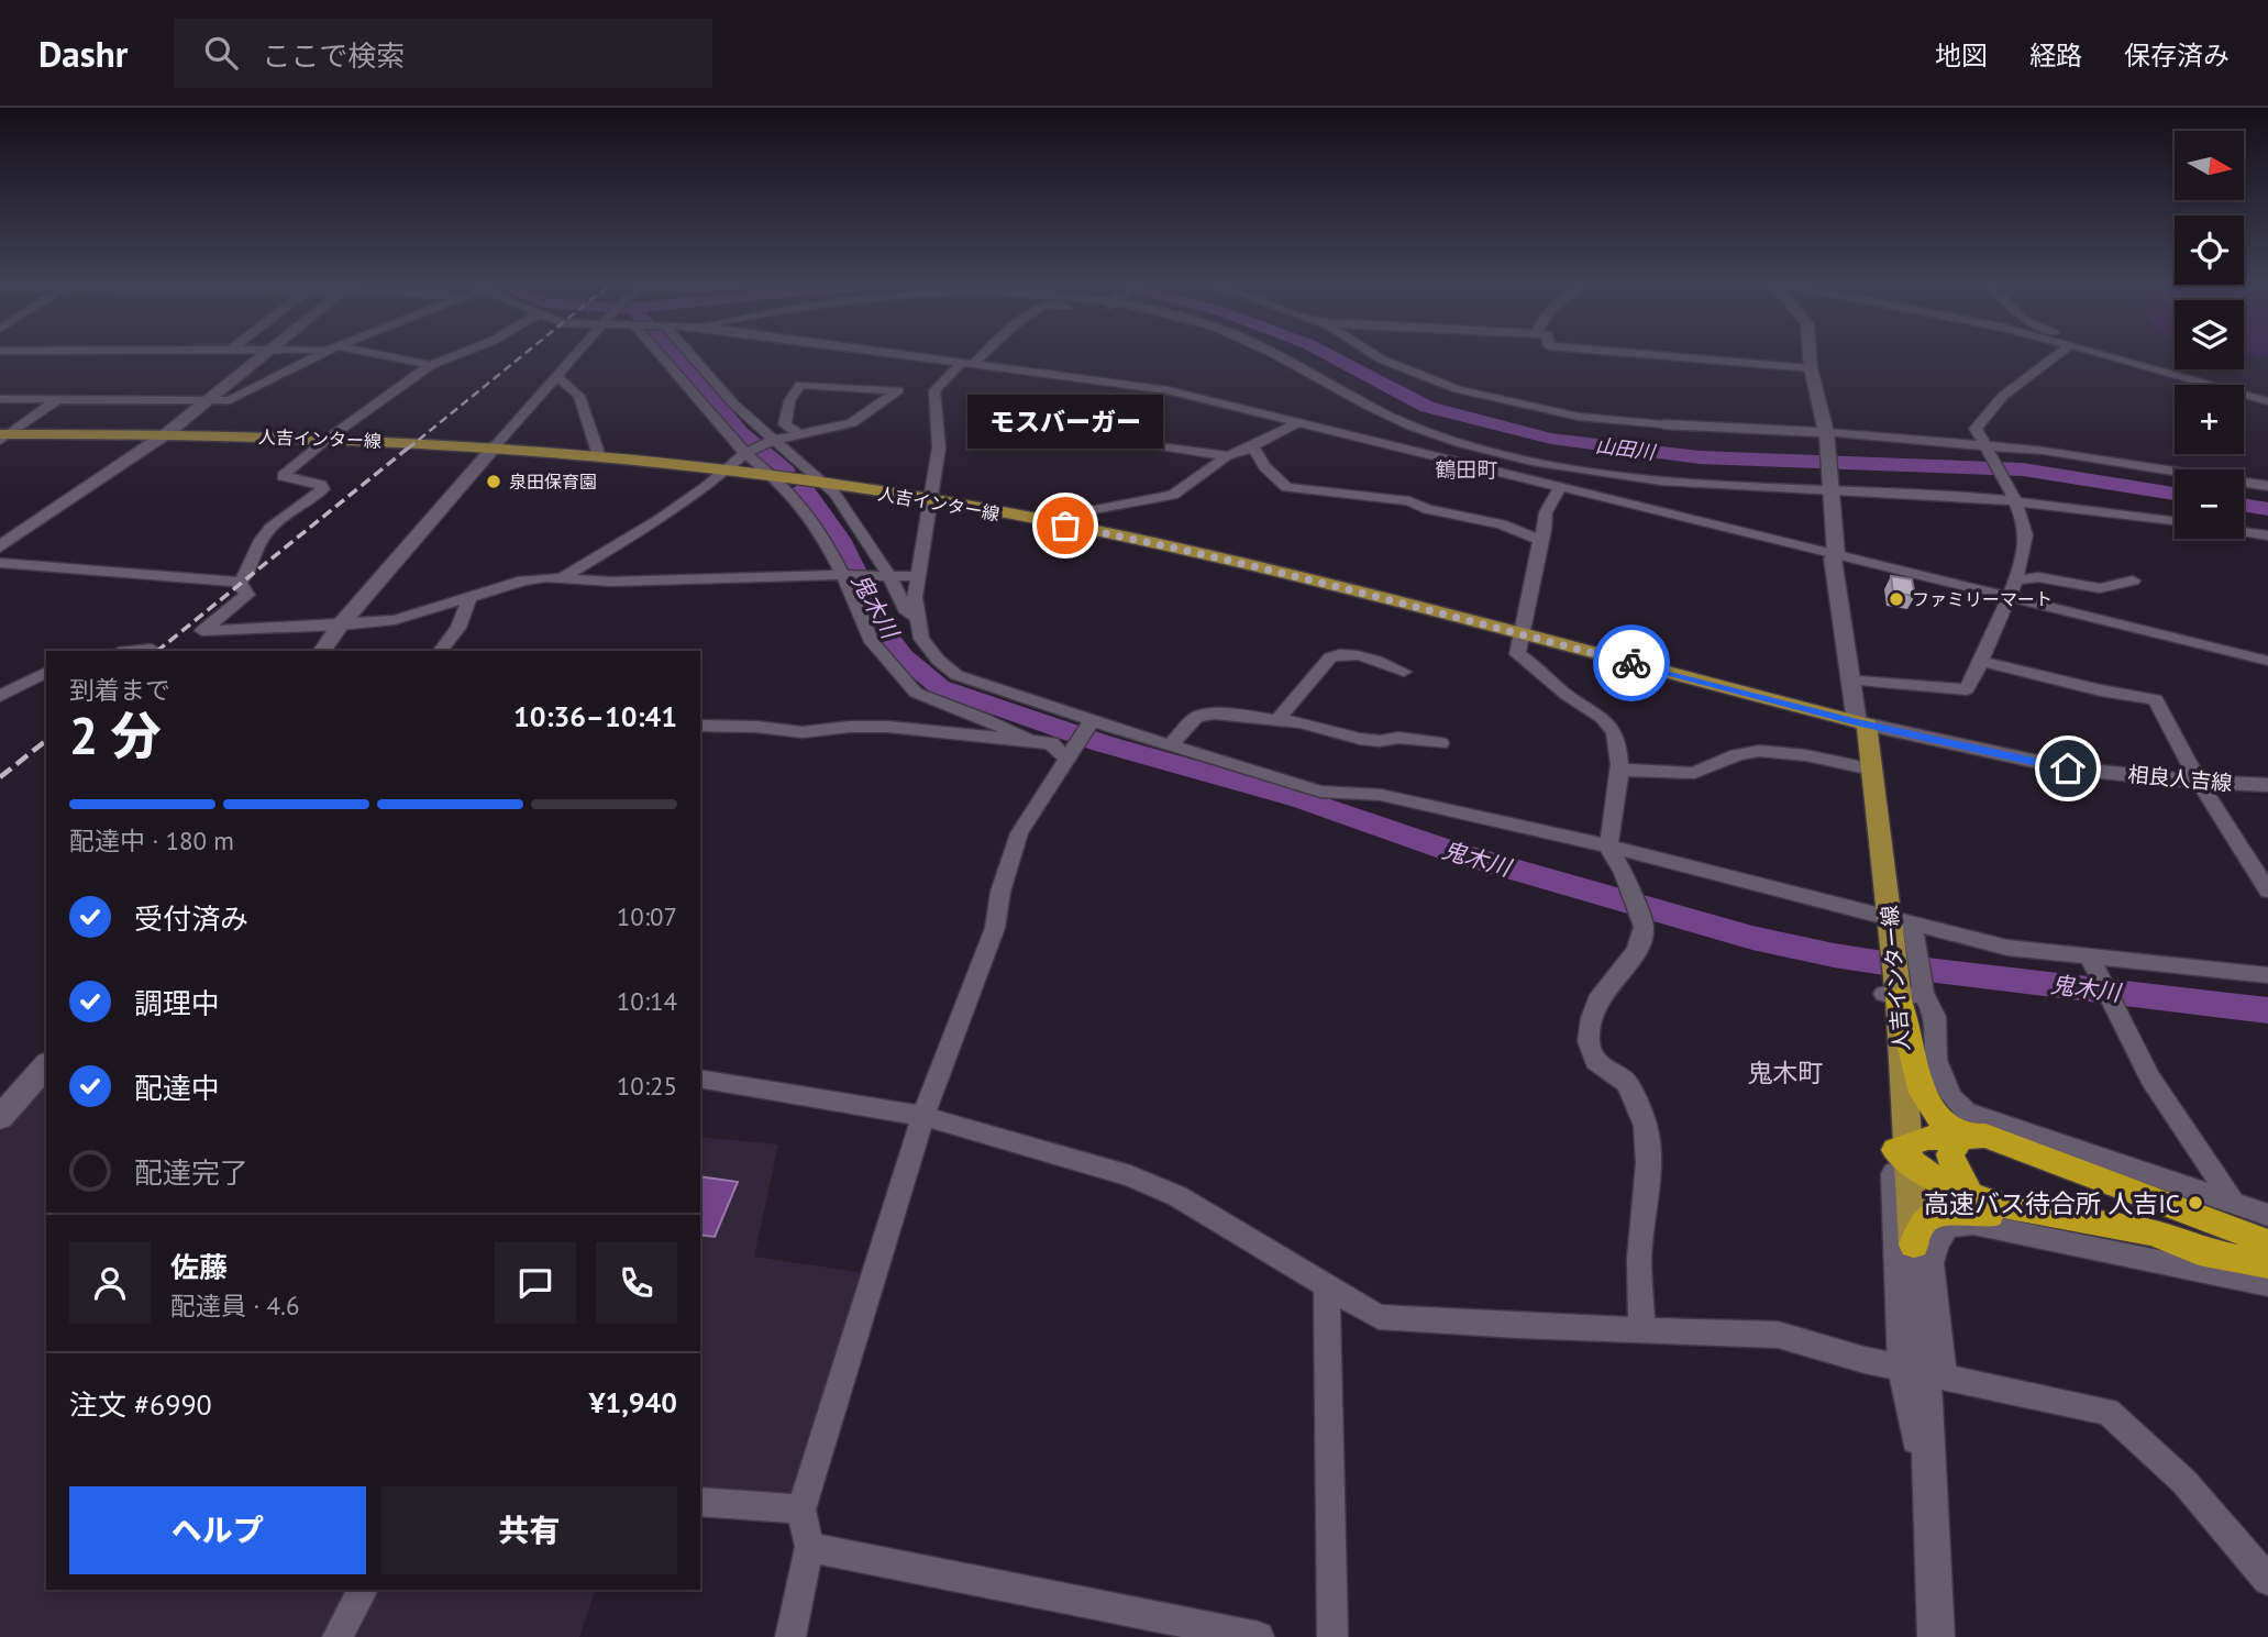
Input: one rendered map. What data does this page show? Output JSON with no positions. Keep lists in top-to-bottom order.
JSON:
{
  "streets": {
    "main road": ["人吉インター線"],
    "street": ["相良人吉線"]
  },
  "crossings": [
    ["人吉インター線", "相良人吉線"]
  ],
  "districts": ["鶴田町", "鬼木町"],
  "water": ["山田川", "鬼木川"],
  "places": [
    "泉田保育園",
    "モスバーガー",
    "ファミリーマート",
    "高速バス待合所 人吉IC"
  ],
  "north": "right",
  "page": {
    "header": "Dashr",
    "search": "ここで検索",
    "nav": ["地図", "経路", "保存済み"],
    "map_buttons": ["+", "−"],
    "bubble": "モスバーガー",
    "heading": ["2 分", "到着まで", "10:36–10:41"],
    "panel": [
      "佐藤",
      "配達員 · 4.6",
      "注文 #6990",
      "¥1,940"
    ],
    "bar": "配達中 · 180 m",
    "list": [
      ["受付済み", "10:07"],
      ["調理中", "10:14"],
      ["配達中", "10:25"],
      "配達完了"
    ],
    "buttons": ["ヘルプ", "共有"]
  }
}
